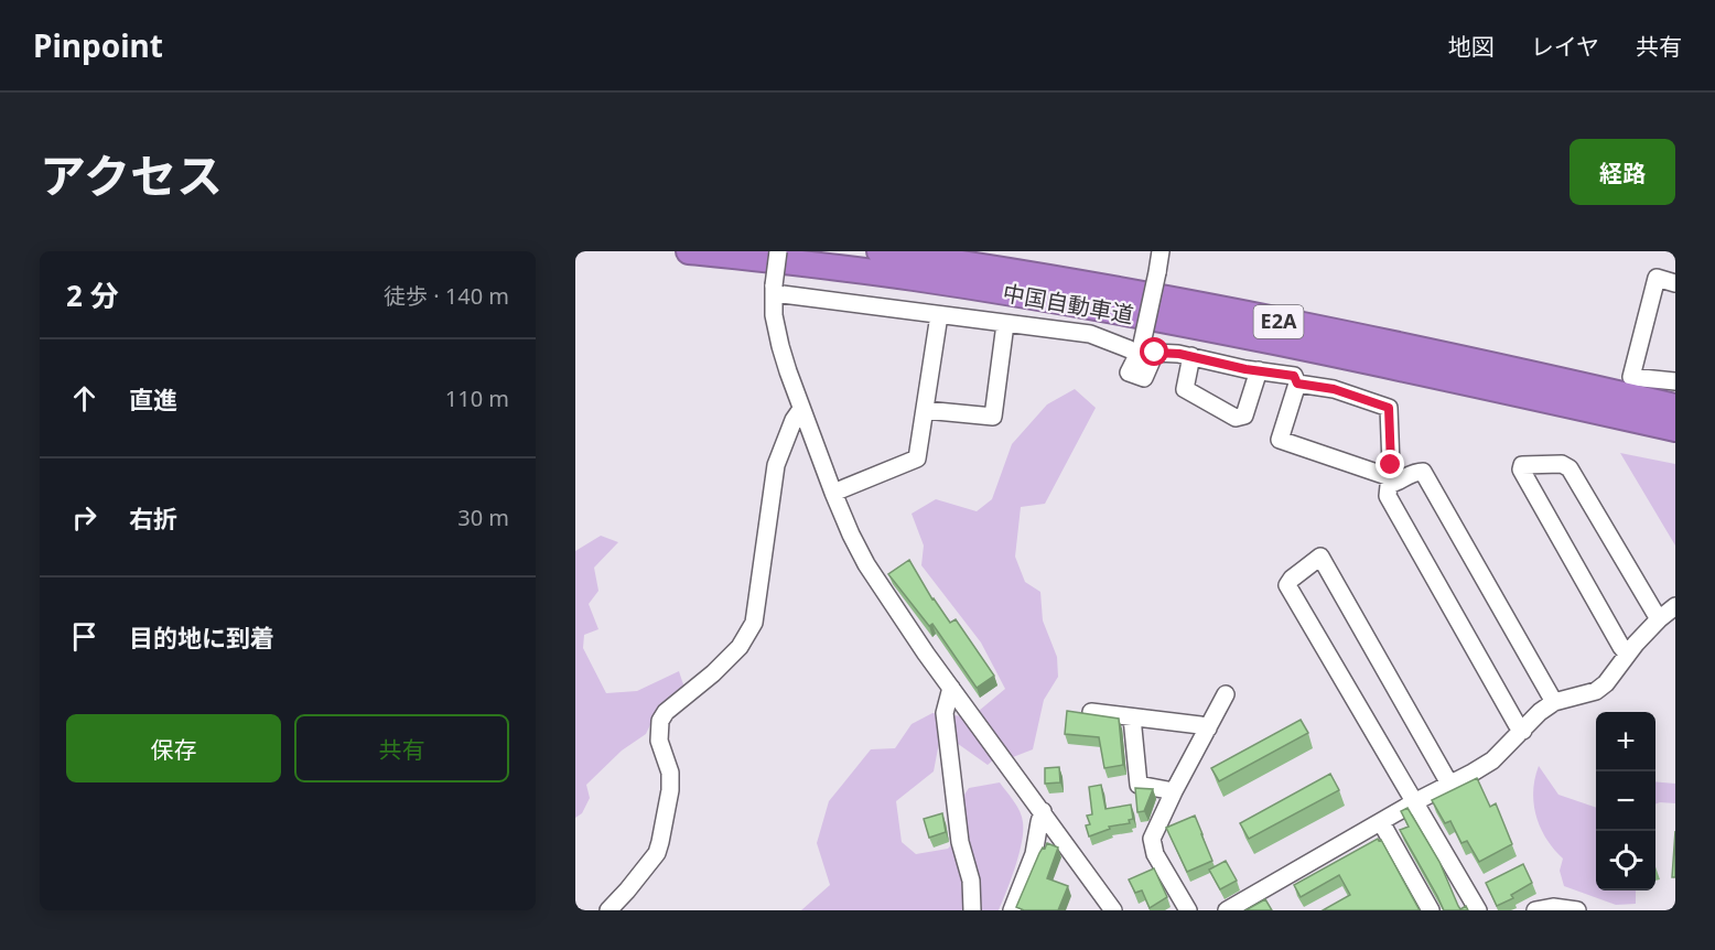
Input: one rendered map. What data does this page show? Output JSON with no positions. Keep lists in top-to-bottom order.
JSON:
{
  "streets": {
    "highway": ["中国自動車道", "E2A"]
  },
  "page": {
    "header": "Pinpoint",
    "nav": ["地図", "レイヤ", "共有"],
    "title": "アクセス",
    "buttons": [
      "経路",
      ["保存", "共有"]
    ],
    "heading": ["2 分", "徒歩 · 140 m"],
    "list": [
      ["直進", "110 m"],
      ["右折", "30 m"],
      "目的地に到着"
    ],
    "map_buttons": ["+", "−"]
  }
}
